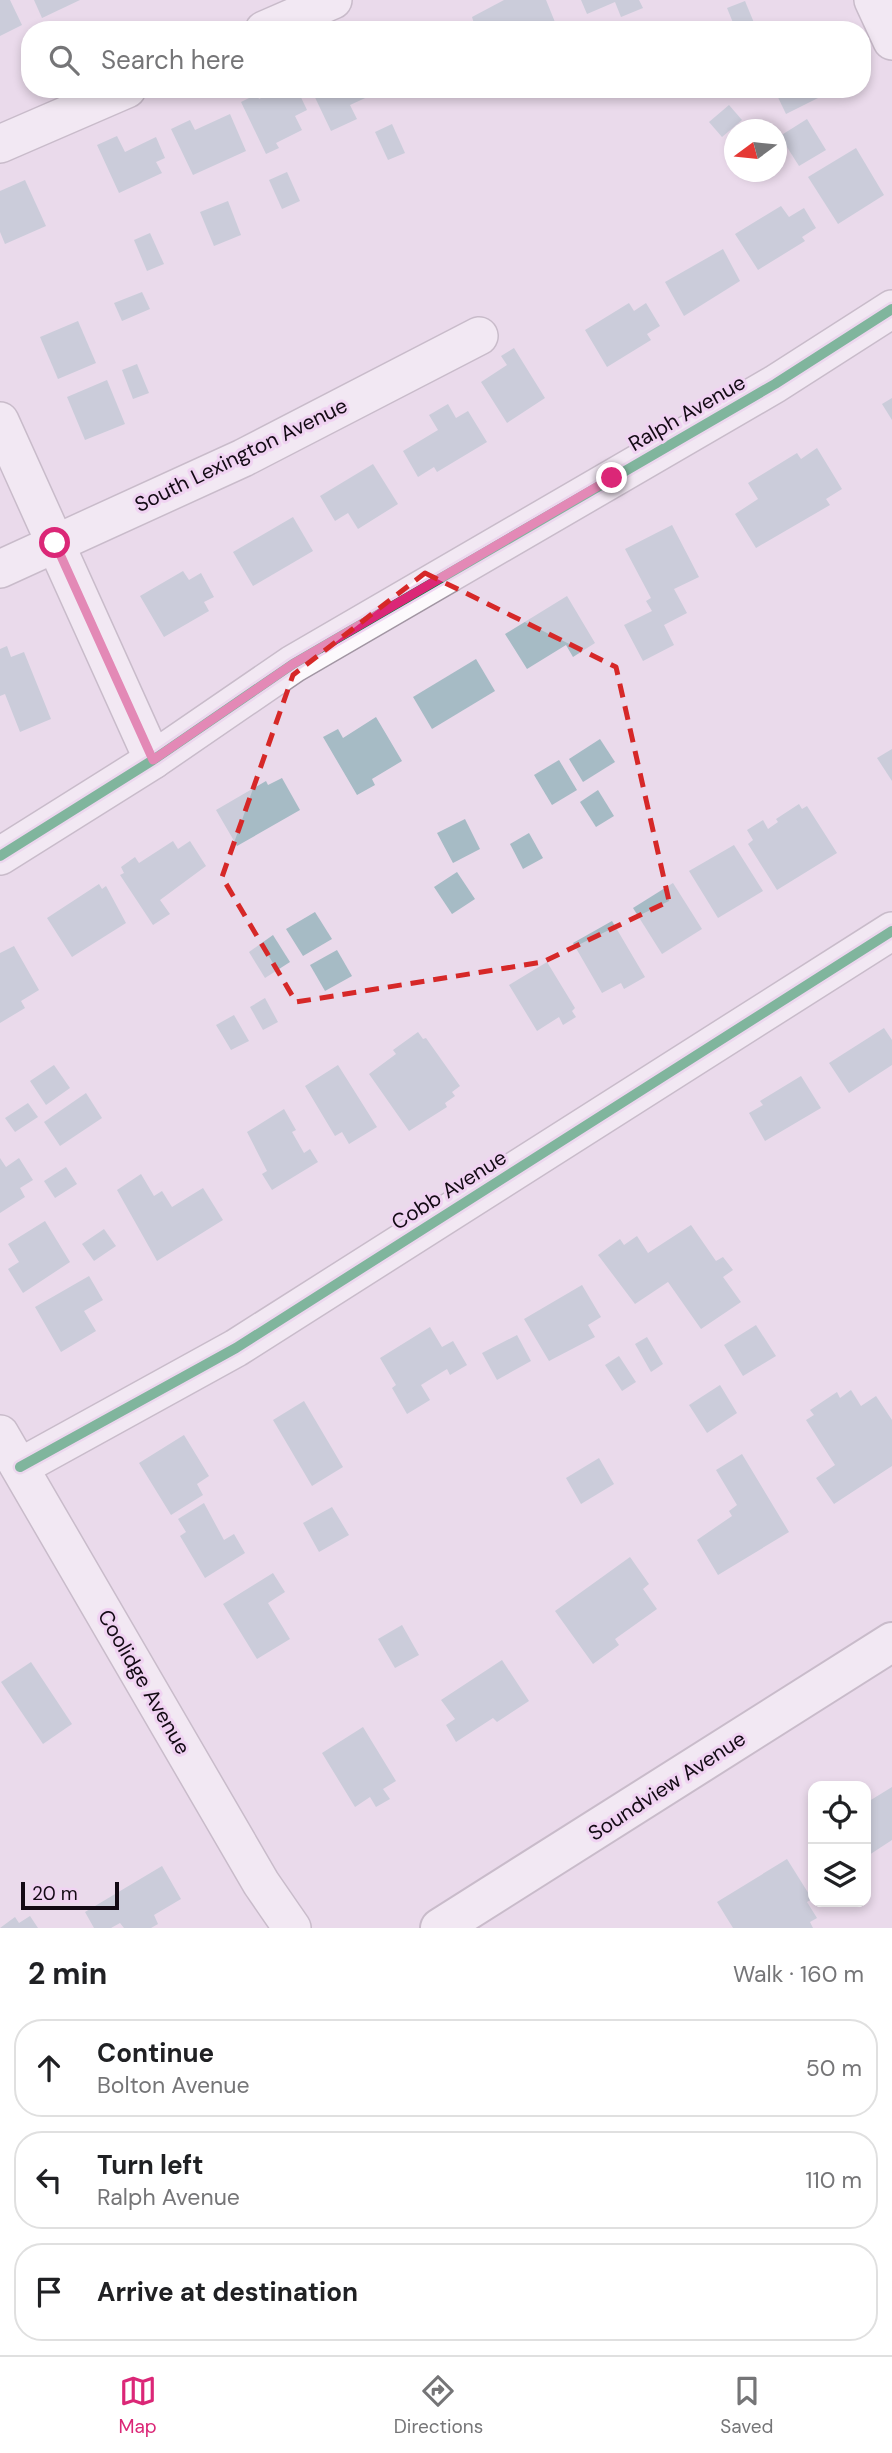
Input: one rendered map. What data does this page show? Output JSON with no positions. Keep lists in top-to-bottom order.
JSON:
{
  "streets": {
    "street": [
      "Ralph Avenue",
      "South Lexington Avenue",
      "Cobb Avenue",
      "Coolidge Avenue",
      "Soundview Avenue"
    ]
  },
  "crossings": [
    ["Cobb Avenue", "Coolidge Avenue"]
  ],
  "scale_bar": "20 m",
  "north": "left",
  "page": {
    "search": "Search here",
    "scale": "20 m",
    "heading": ["2 min", "Walk · 160 m"],
    "list": [
      ["Continue", "Bolton Avenue", "50 m"],
      ["Turn left", "Ralph Avenue", "110 m"],
      "Arrive at destination"
    ],
    "nav": ["Map", "Directions", "Saved"]
  }
}
